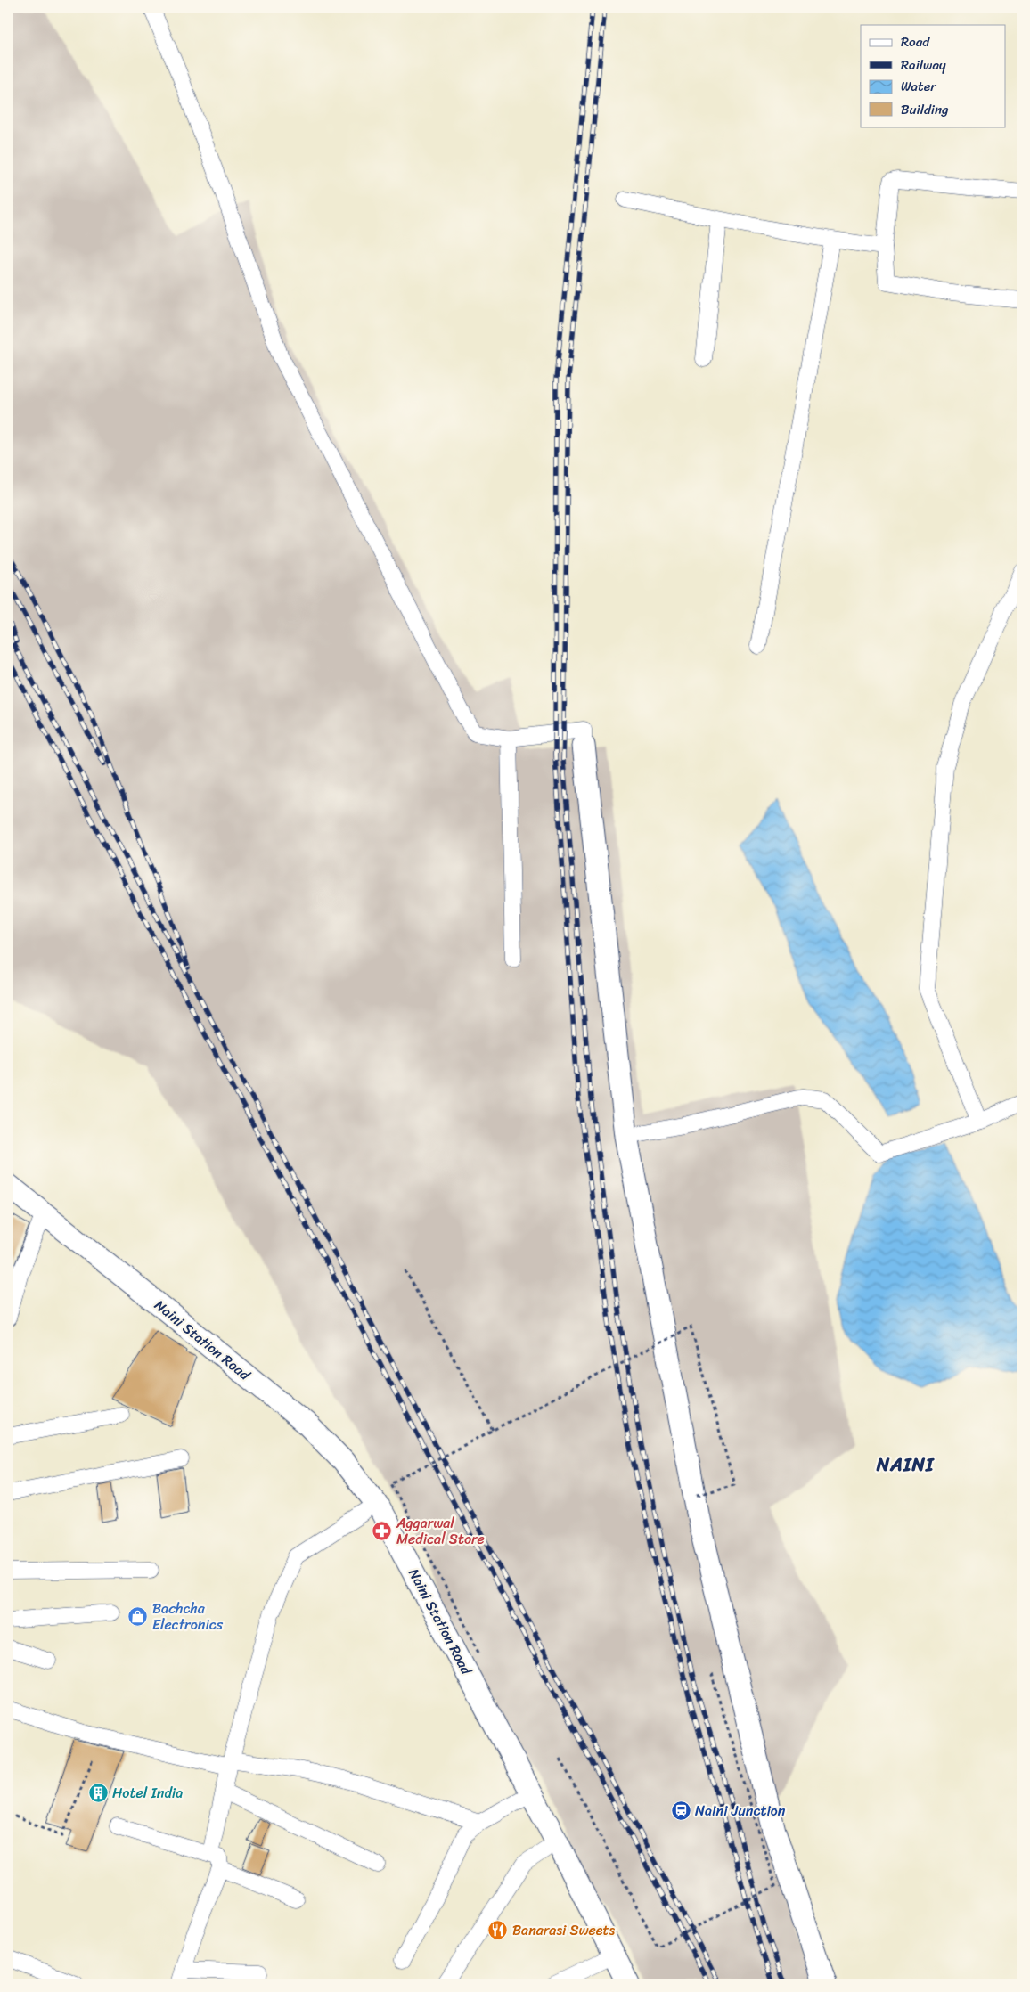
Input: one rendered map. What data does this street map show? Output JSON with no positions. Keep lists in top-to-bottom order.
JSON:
{
  "streets": {
    "street": ["Naini Station Road"]
  },
  "districts": ["NAINI"],
  "places": {
    "pharmacy": ["Aggarwal Medical Store"],
    "shop": ["Bachcha Electronics"],
    "building": ["Hotel India"],
    "station": ["Naini Junction"],
    "restaurant": ["Banarasi Sweets"]
  },
  "legend": [
    "Road",
    "Railway",
    "Water",
    "Building"
  ]
}
